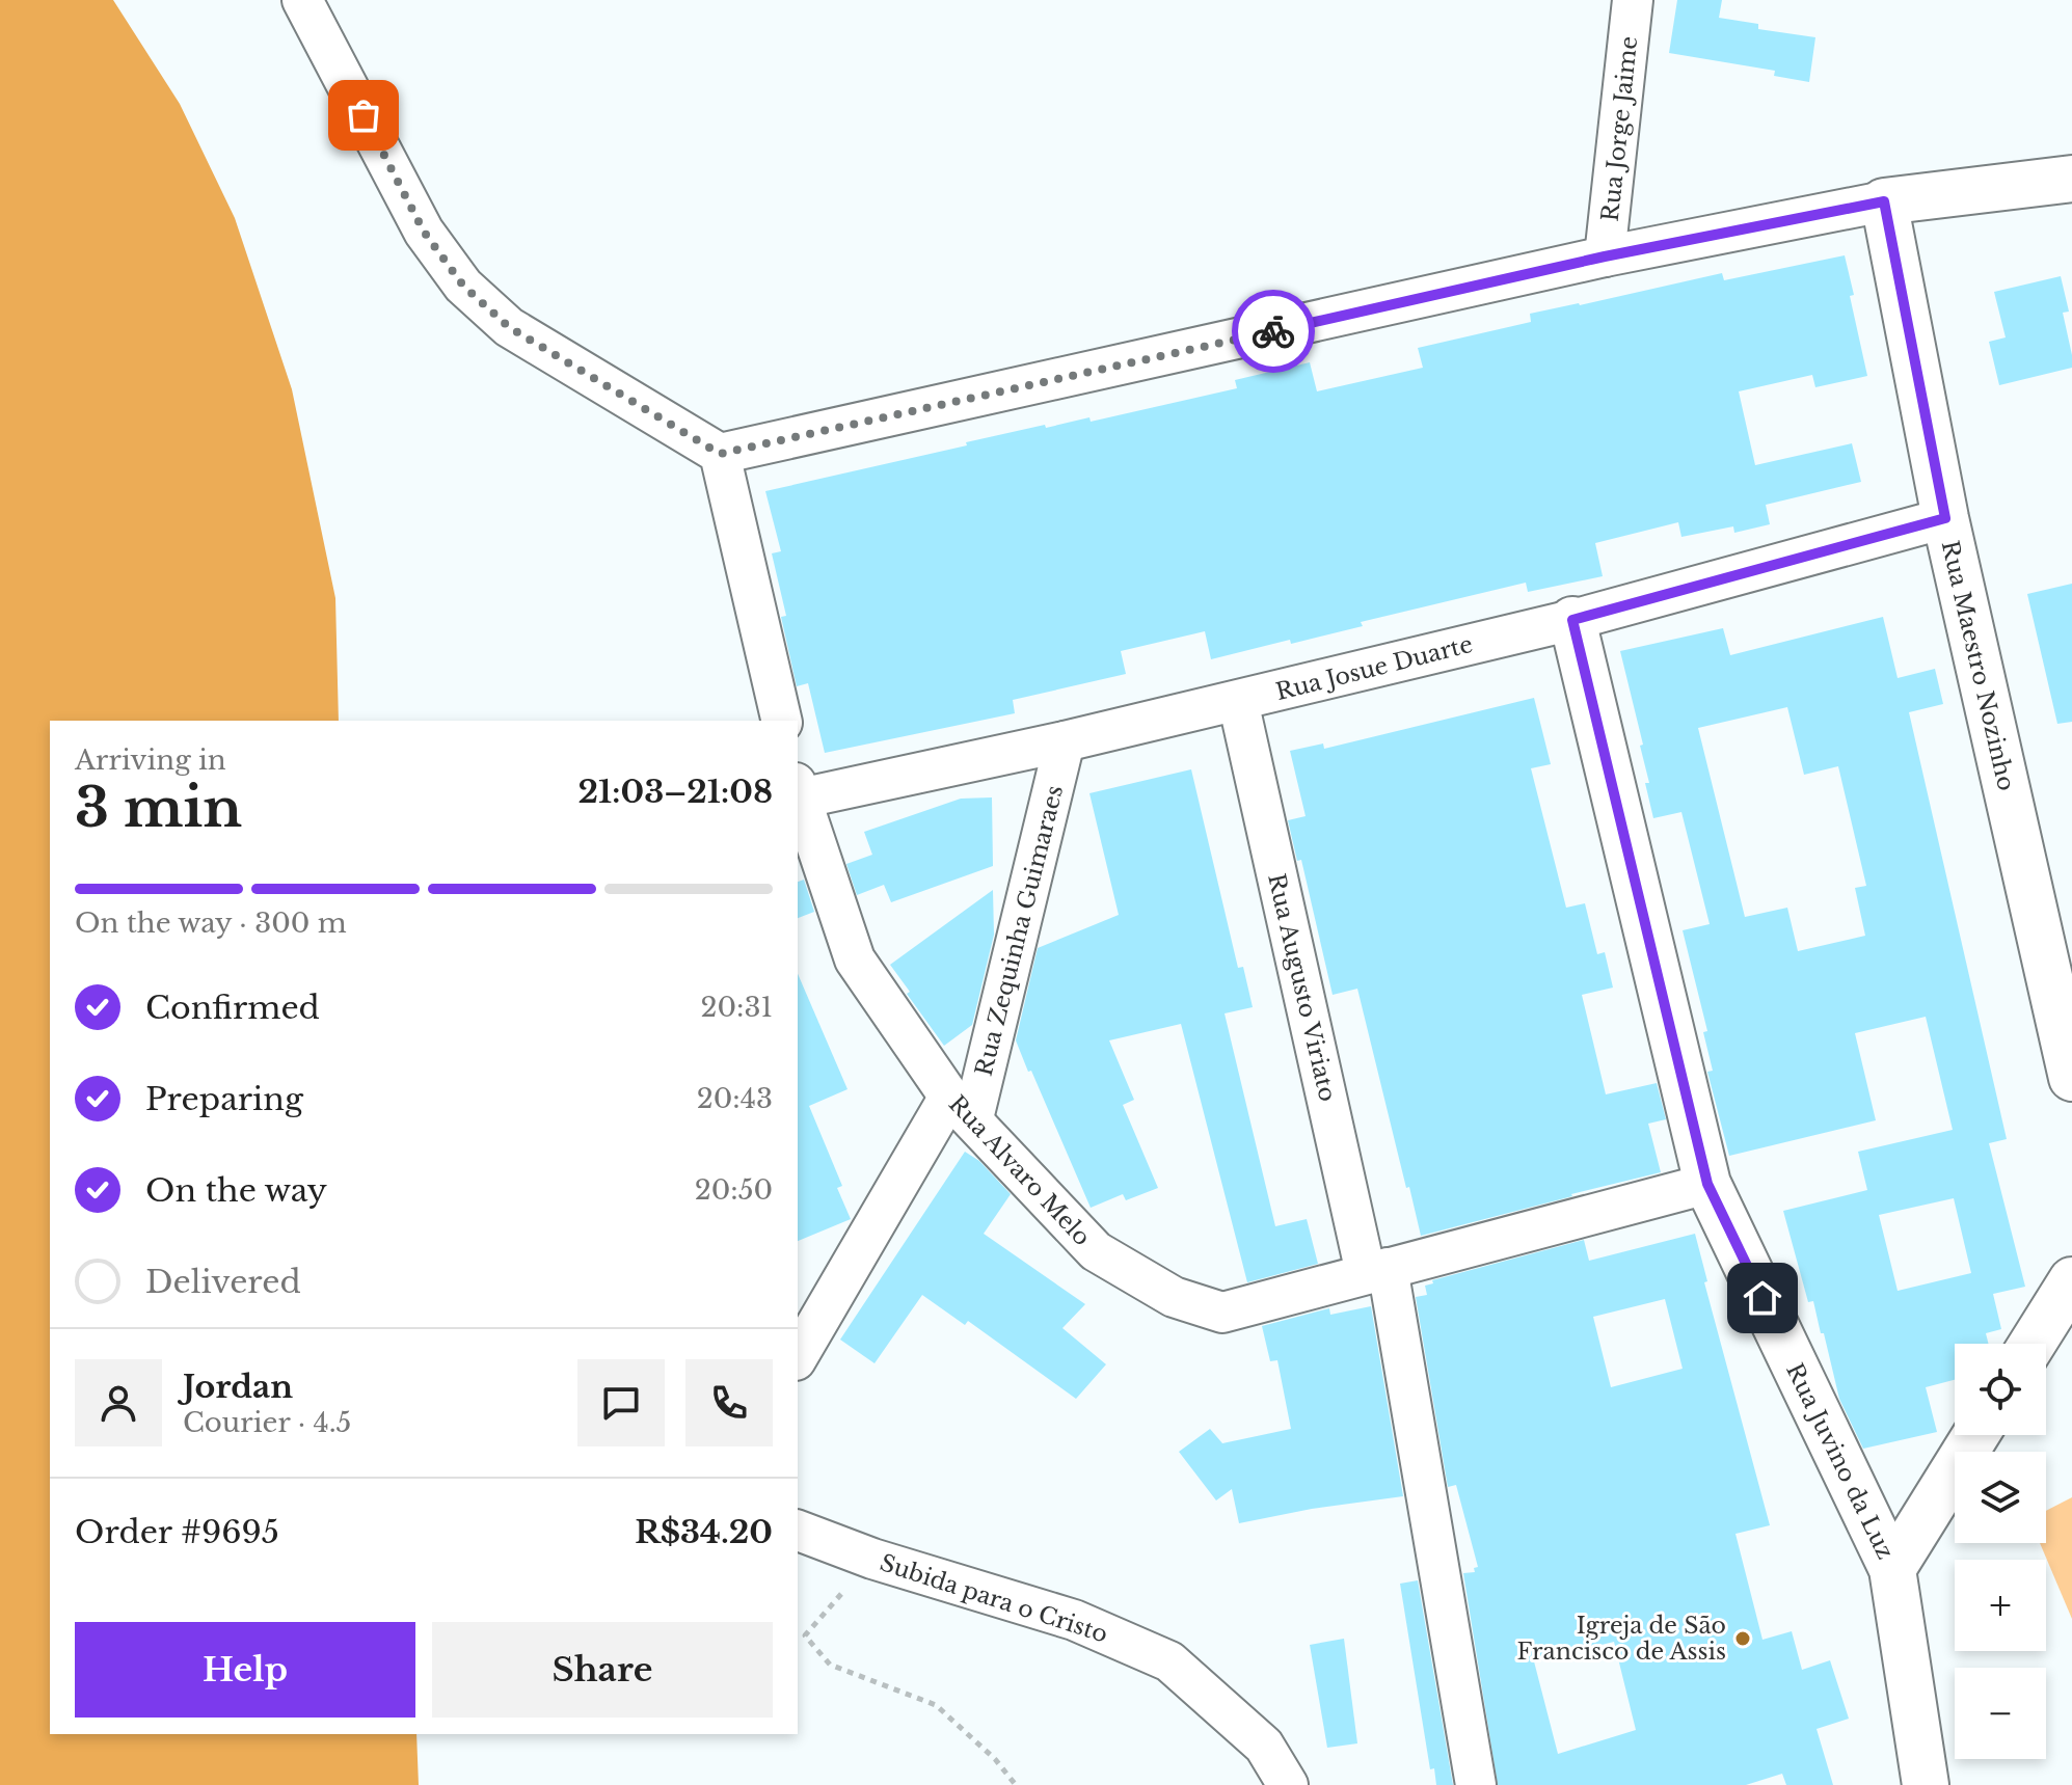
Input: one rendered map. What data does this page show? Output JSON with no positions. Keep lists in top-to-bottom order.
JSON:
{
  "streets": {
    "street": [
      "Rua Jorge Jaime",
      "Rua Maestro Nozinho",
      "Rua Josue Duarte",
      "Rua Zequinha Guimaraes",
      "Rua Augusto Viriato",
      "Rua Alvaro Melo",
      "Rua Juvino da Luz",
      "Subida para o Cristo"
    ]
  },
  "crossings": [
    ["Rua Maestro Nozinho", "Rua Josue Duarte"],
    ["Rua Josue Duarte", "Rua Zequinha Guimaraes"],
    ["Rua Josue Duarte", "Rua Augusto Viriato"],
    ["Rua Josue Duarte", "Rua Alvaro Melo"],
    ["Rua Josue Duarte", "Rua Juvino da Luz"],
    ["Rua Zequinha Guimaraes", "Rua Alvaro Melo"],
    ["Rua Augusto Viriato", "Rua Alvaro Melo"],
    ["Rua Alvaro Melo", "Rua Juvino da Luz"]
  ],
  "places": ["Igreja de São Francisco de Assis"],
  "page": {
    "heading": ["3 min", "Arriving in", "21:03–21:08"],
    "panel": [
      "Jordan",
      "Courier · 4.5",
      "Order #9695",
      "R$34.20"
    ],
    "bar": "On the way · 300 m",
    "list": [
      ["Confirmed", "20:31"],
      ["Preparing", "20:43"],
      ["On the way", "20:50"],
      "Delivered"
    ],
    "map_buttons": ["+", "−"],
    "buttons": ["Help", "Share"]
  }
}
